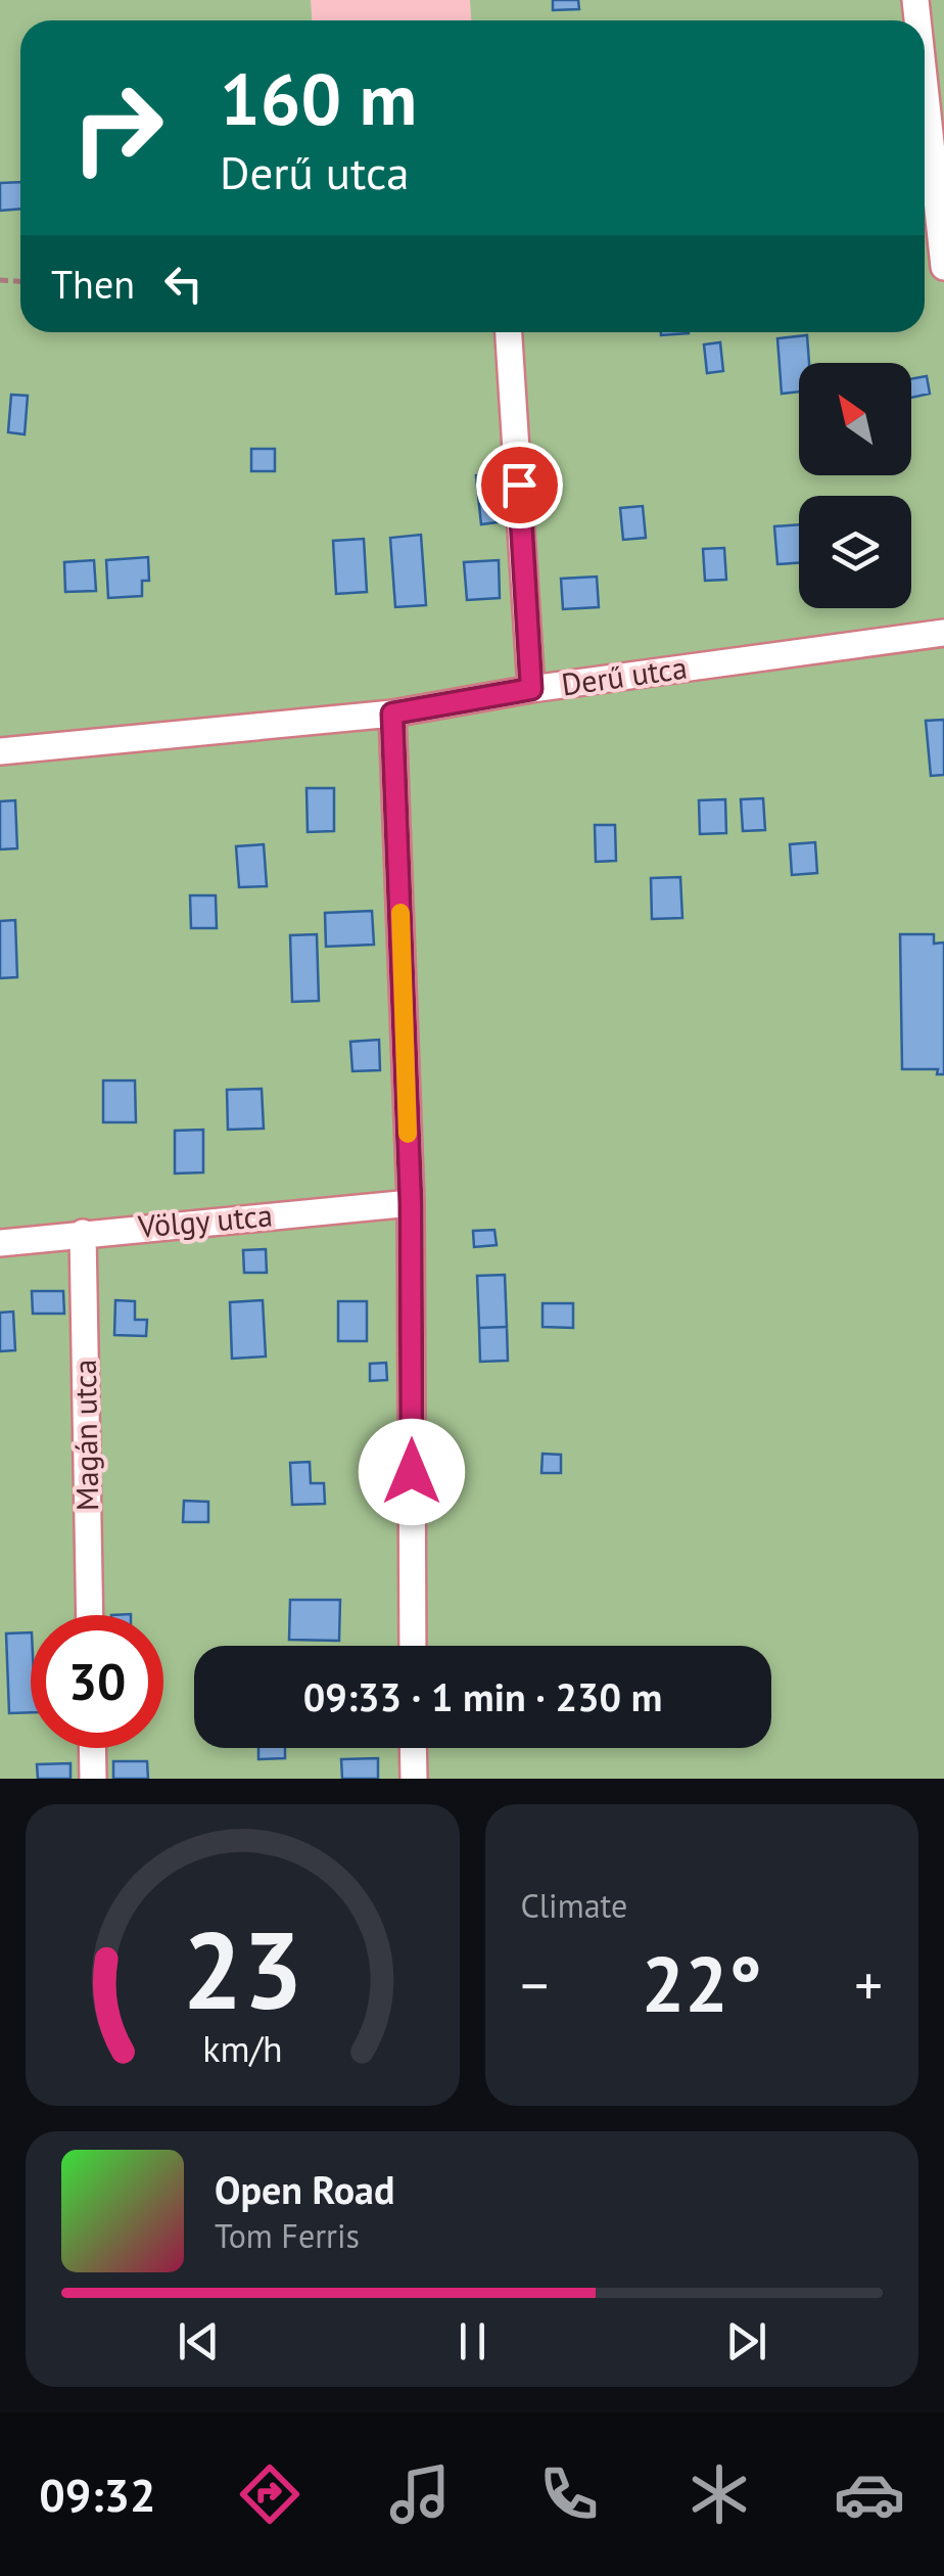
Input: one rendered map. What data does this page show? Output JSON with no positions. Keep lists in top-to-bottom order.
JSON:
{
  "streets": {
    "street": ["Derű utca", "Völgy utca", "Magán utca"]
  },
  "crossings": [
    ["Völgy utca", "Magán utca"]
  ],
  "north": "top left",
  "page": {
    "turn": ["160 m", "Derű utca"],
    "then": "Then",
    "limit": "30",
    "trip": "09:33 · 1 min · 230 m",
    "tile": "Climate",
    "heat": ["−", "22°", "+"],
    "song": ["Open Road", "Tom Ferris"],
    "tabs": "09:32",
    "gauge": ["23", "km/h"]
  }
}
